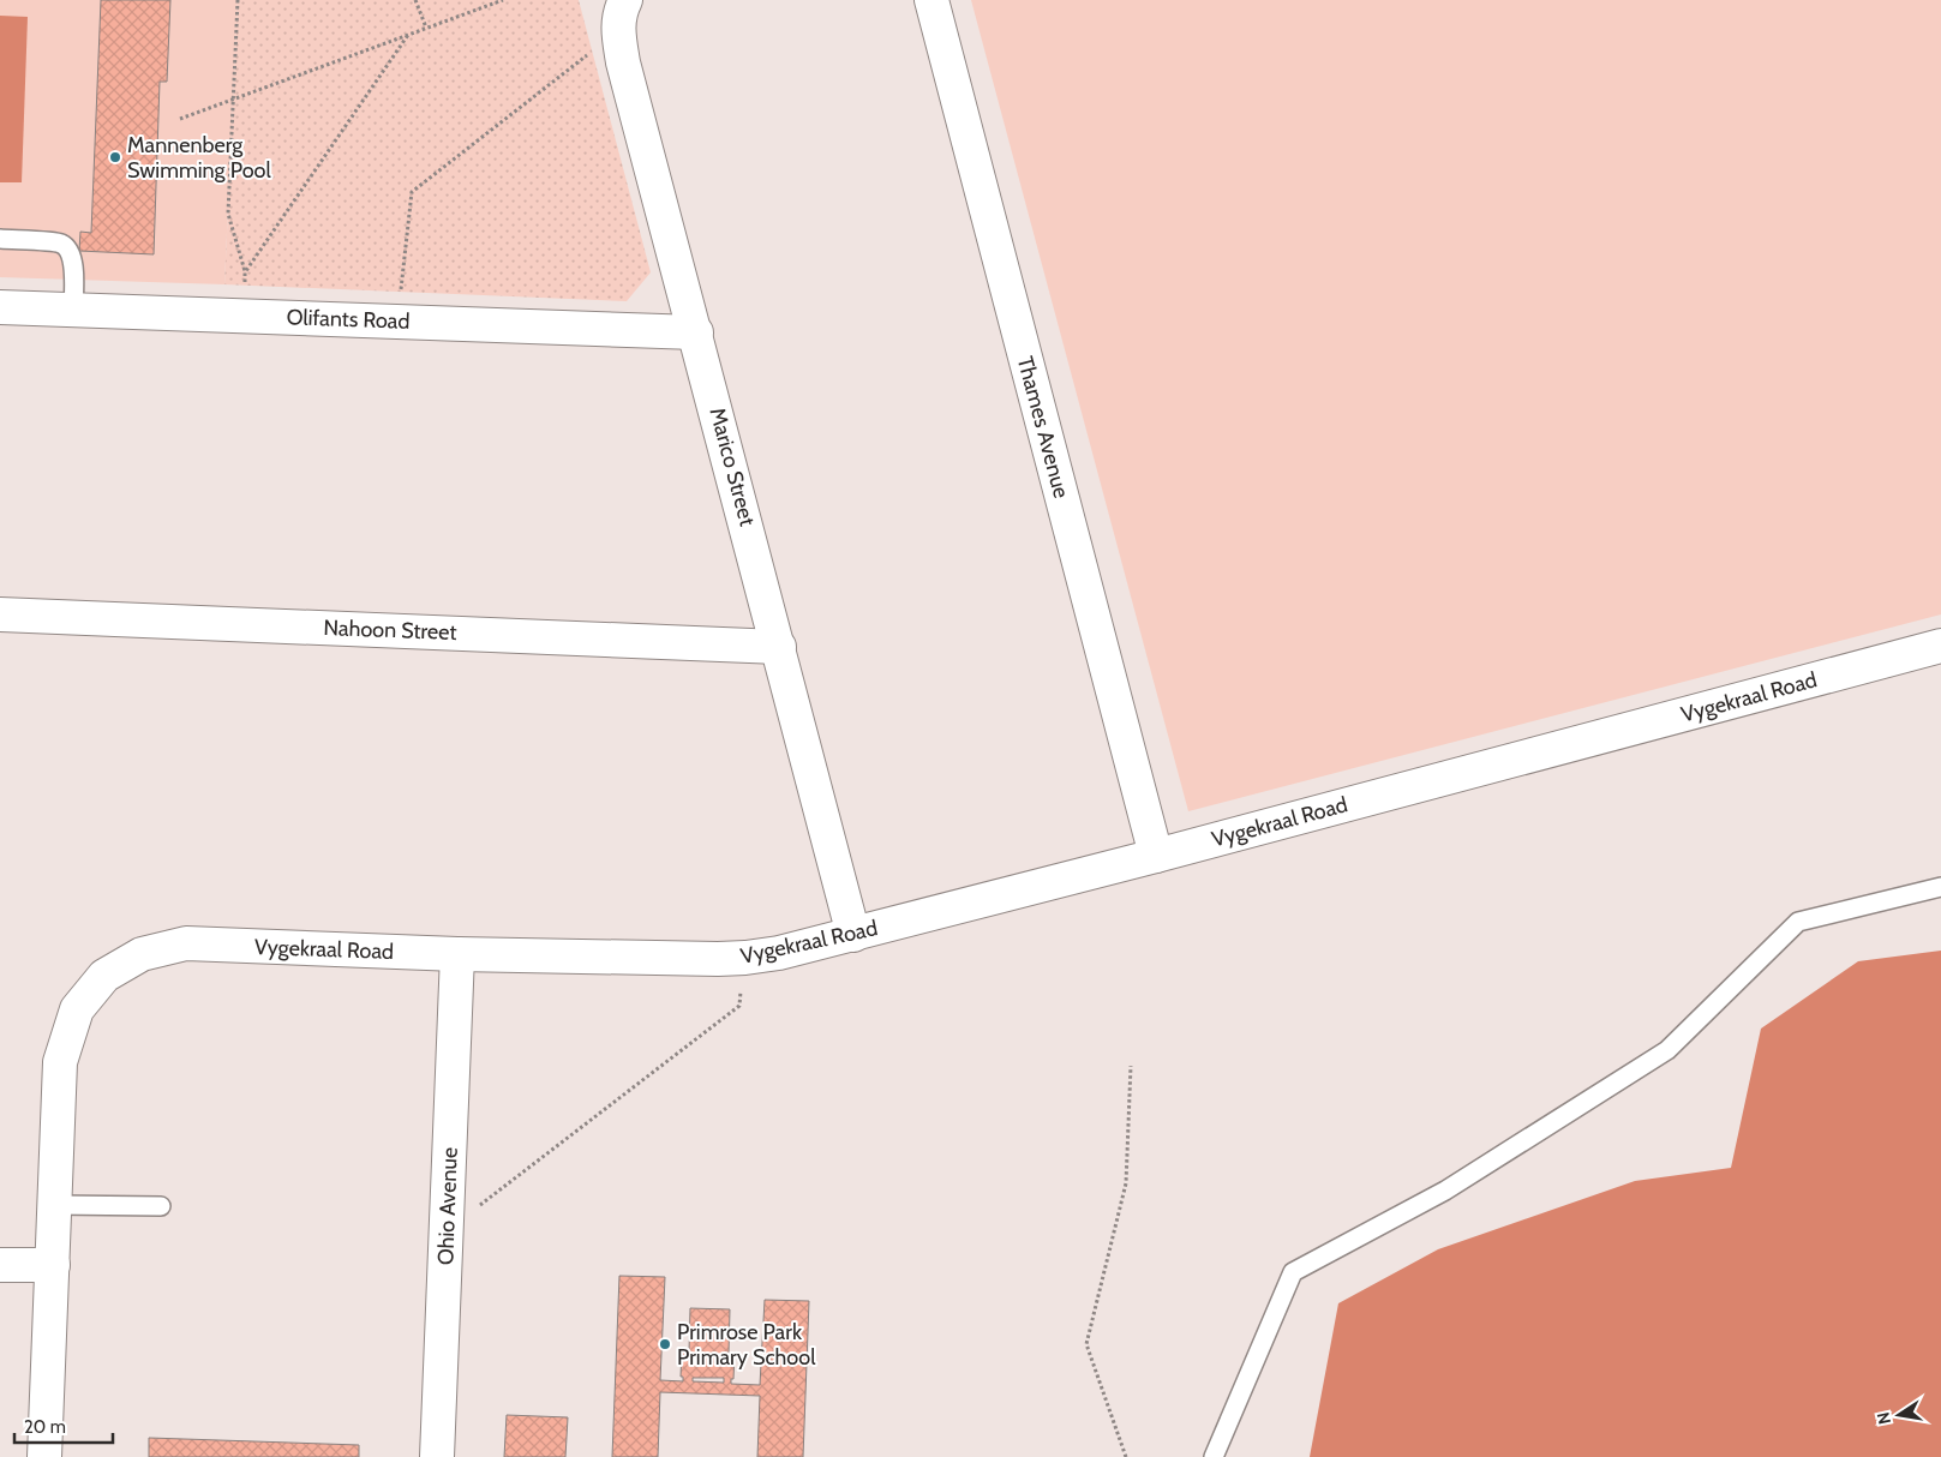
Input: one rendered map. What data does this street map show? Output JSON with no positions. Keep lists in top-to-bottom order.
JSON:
{
  "streets": {
    "street": [
      "Olifants Road",
      "Thames Avenue",
      "Marico Street",
      "Nahoon Street",
      "Vygekraal Road",
      "Ohio Avenue"
    ]
  },
  "crossings": [
    ["Olifants Road", "Marico Street"],
    ["Thames Avenue", "Vygekraal Road"],
    ["Marico Street", "Nahoon Street"],
    ["Marico Street", "Vygekraal Road"],
    ["Vygekraal Road", "Ohio Avenue"]
  ],
  "places": ["Mannenberg Swimming Pool", "Primrose Park Primary School"],
  "scale_bar": "20 m",
  "north": "left"
}
